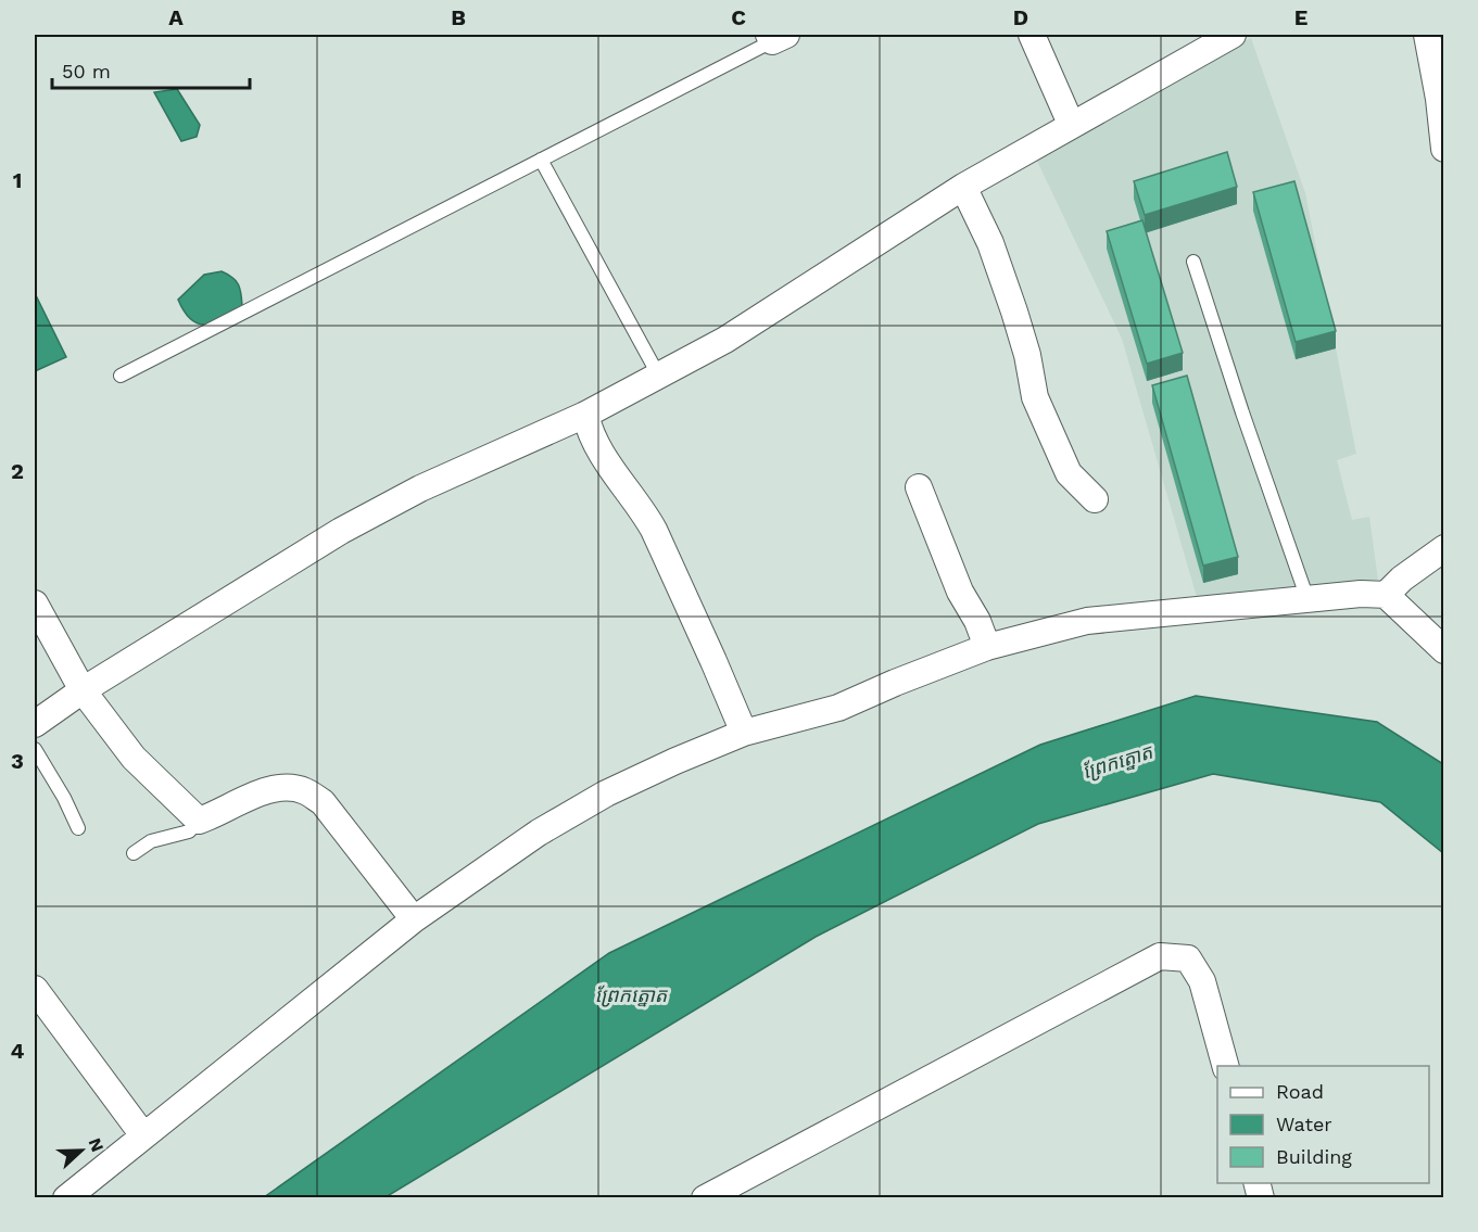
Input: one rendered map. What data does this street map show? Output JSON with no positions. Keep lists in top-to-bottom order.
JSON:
{
  "water": ["ព្រែកត្នោត"],
  "legend": ["Road", "Water", "Building"],
  "scale_bar": "50 m",
  "north": "right",
  "grid": {
    "columns": [
      "A",
      "B",
      "C",
      "D",
      "E"
    ],
    "rows": [
      "1",
      "2",
      "3",
      "4"
    ]
  }
}
